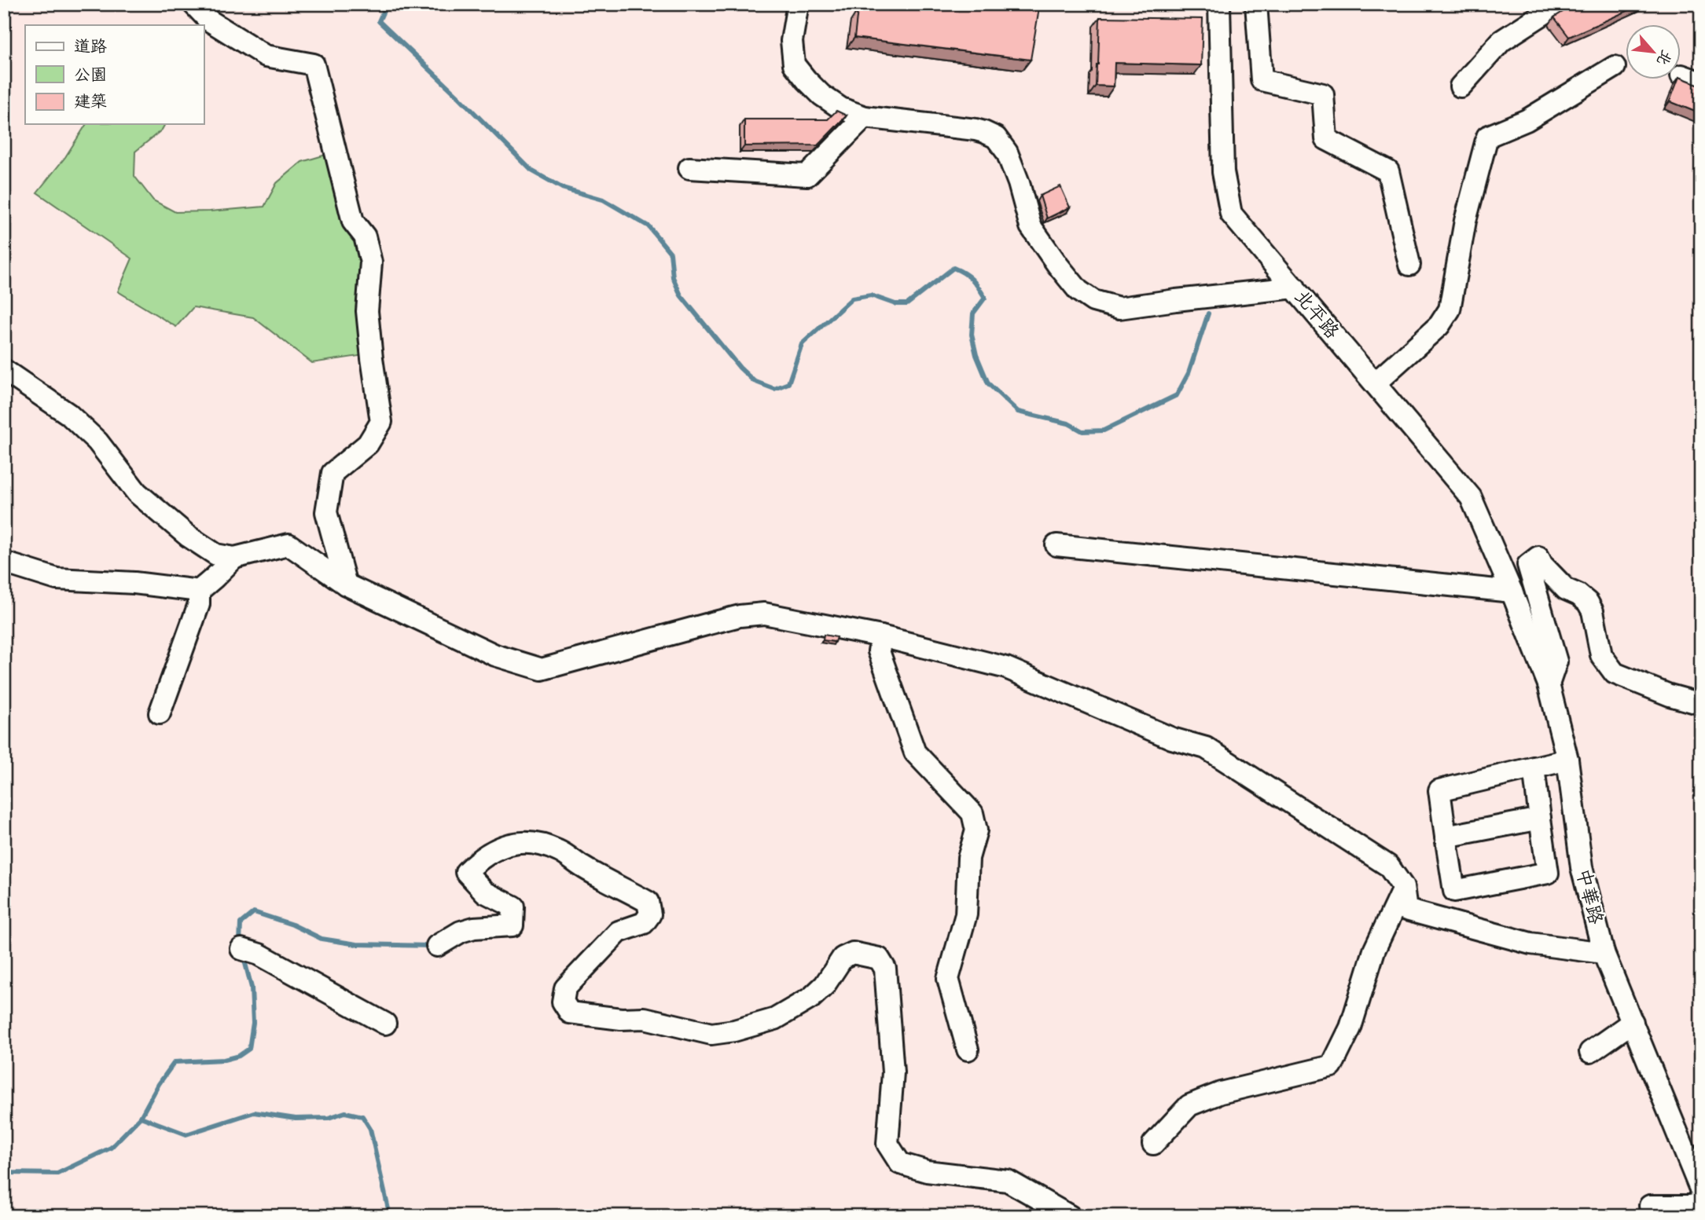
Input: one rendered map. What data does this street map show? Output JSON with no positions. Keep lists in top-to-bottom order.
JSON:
{
  "streets": {
    "street": ["北平路", "中華路"]
  },
  "crossings": [
    ["北平路", "中華路"]
  ],
  "legend": ["道路", "公園", "建築"],
  "north": "bottom right"
}
